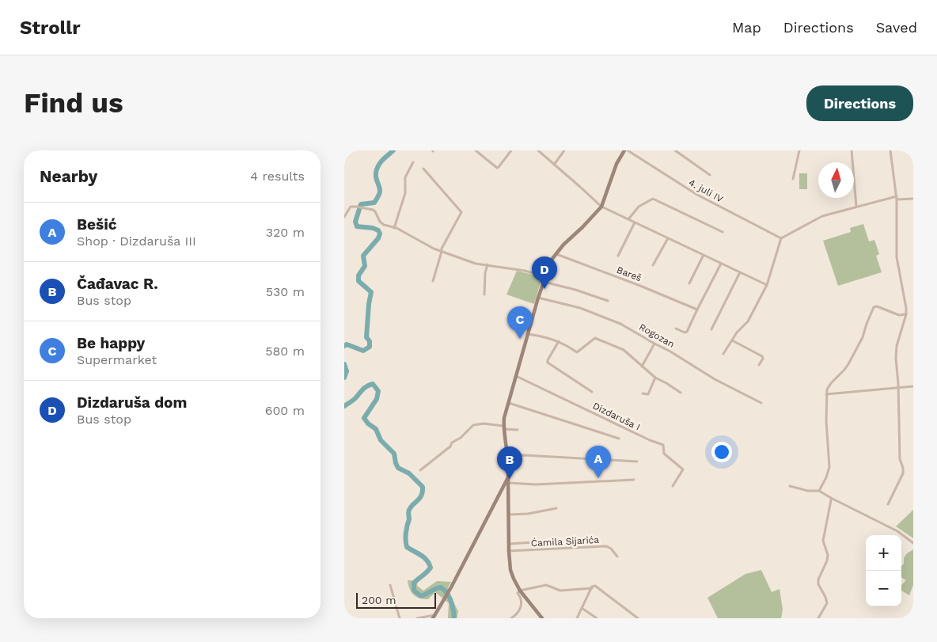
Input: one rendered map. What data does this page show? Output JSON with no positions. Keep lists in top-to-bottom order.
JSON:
{
  "streets": {
    "street": [
      "4. juli IV",
      "Bareš",
      "Rogozan",
      "Dizdaruša I",
      "Ćamila Sijarića"
    ]
  },
  "scale_bar": "200 m",
  "north": "top",
  "page": {
    "header": "Strollr",
    "nav": ["Map", "Directions", "Saved"],
    "buttons": "Directions",
    "title": "Find us",
    "heading": ["Nearby", "4 results"],
    "list": [
      {
        "mark": "A",
        "name": "Bešić",
        "note": "Shop · Dizdaruša III",
        "value": "320 m"
      },
      {
        "mark": "B",
        "name": "Čađavac R.",
        "note": "Bus stop",
        "value": "530 m"
      },
      {
        "mark": "C",
        "name": "Be happy",
        "note": "Supermarket",
        "value": "580 m"
      },
      {
        "mark": "D",
        "name": "Dizdaruša dom",
        "note": "Bus stop",
        "value": "600 m"
      }
    ],
    "pins": [
      "D",
      "C",
      "A",
      "B"
    ],
    "map_buttons": ["+", "−"],
    "scale": "200 m"
  }
}
